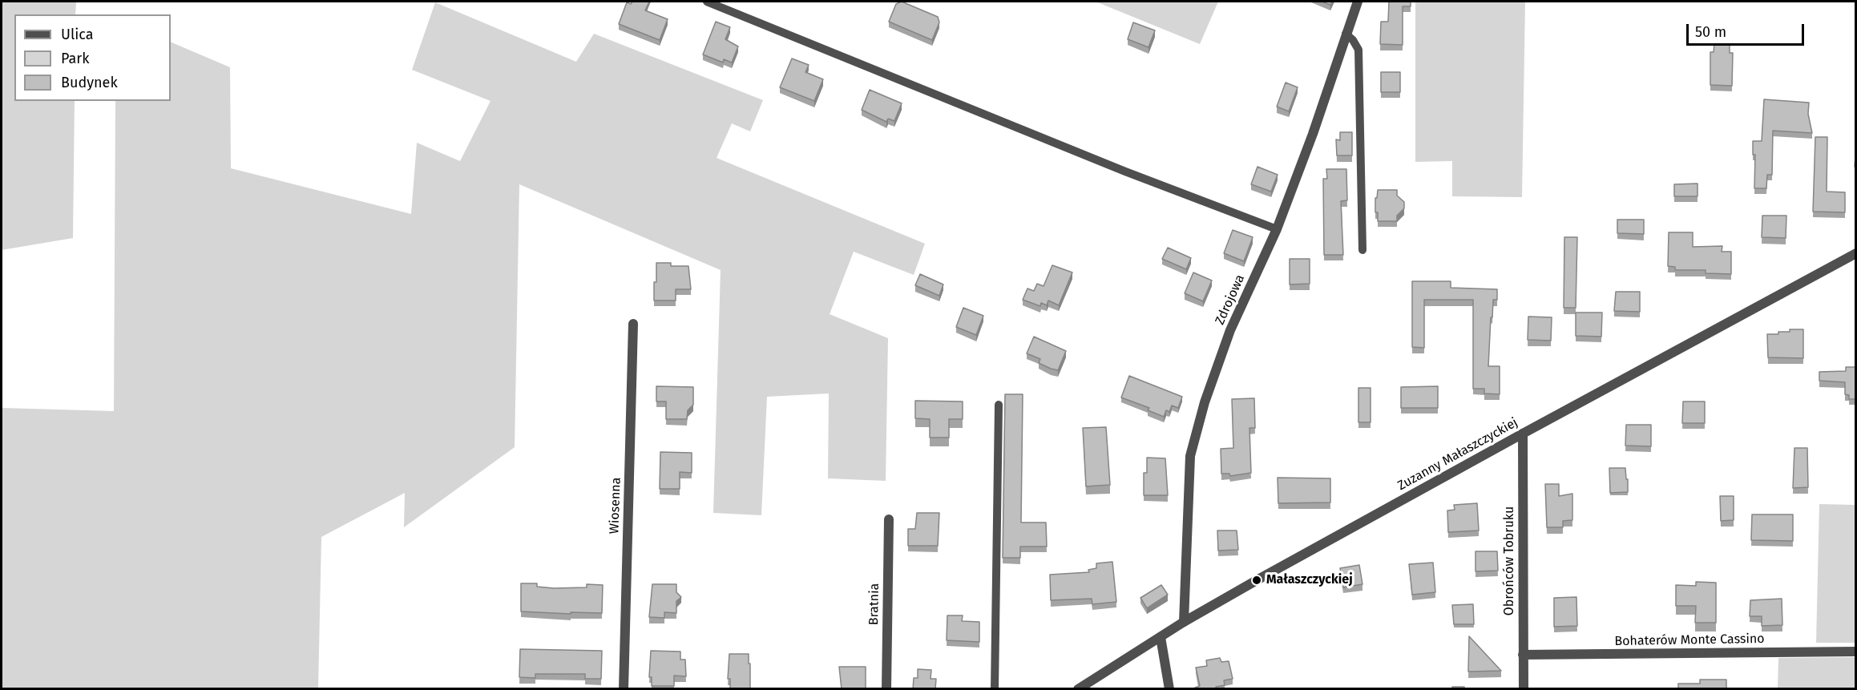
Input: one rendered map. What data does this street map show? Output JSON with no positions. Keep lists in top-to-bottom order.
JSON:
{
  "streets": {
    "street": [
      "Zdrojowa",
      "Zuzanny Małaszczyckiej",
      "Wiosenna",
      "Obrońców Tobruku",
      "Bratnia",
      "Bohaterów Monte Cassino"
    ]
  },
  "crossings": [
    ["Zdrojowa", "Zuzanny Małaszczyckiej"],
    ["Zuzanny Małaszczyckiej", "Obrońców Tobruku"],
    ["Obrońców Tobruku", "Bohaterów Monte Cassino"]
  ],
  "places": ["Małaszczyckiej"],
  "legend": ["Ulica", "Park", "Budynek"],
  "scale_bar": "50 m"
}
